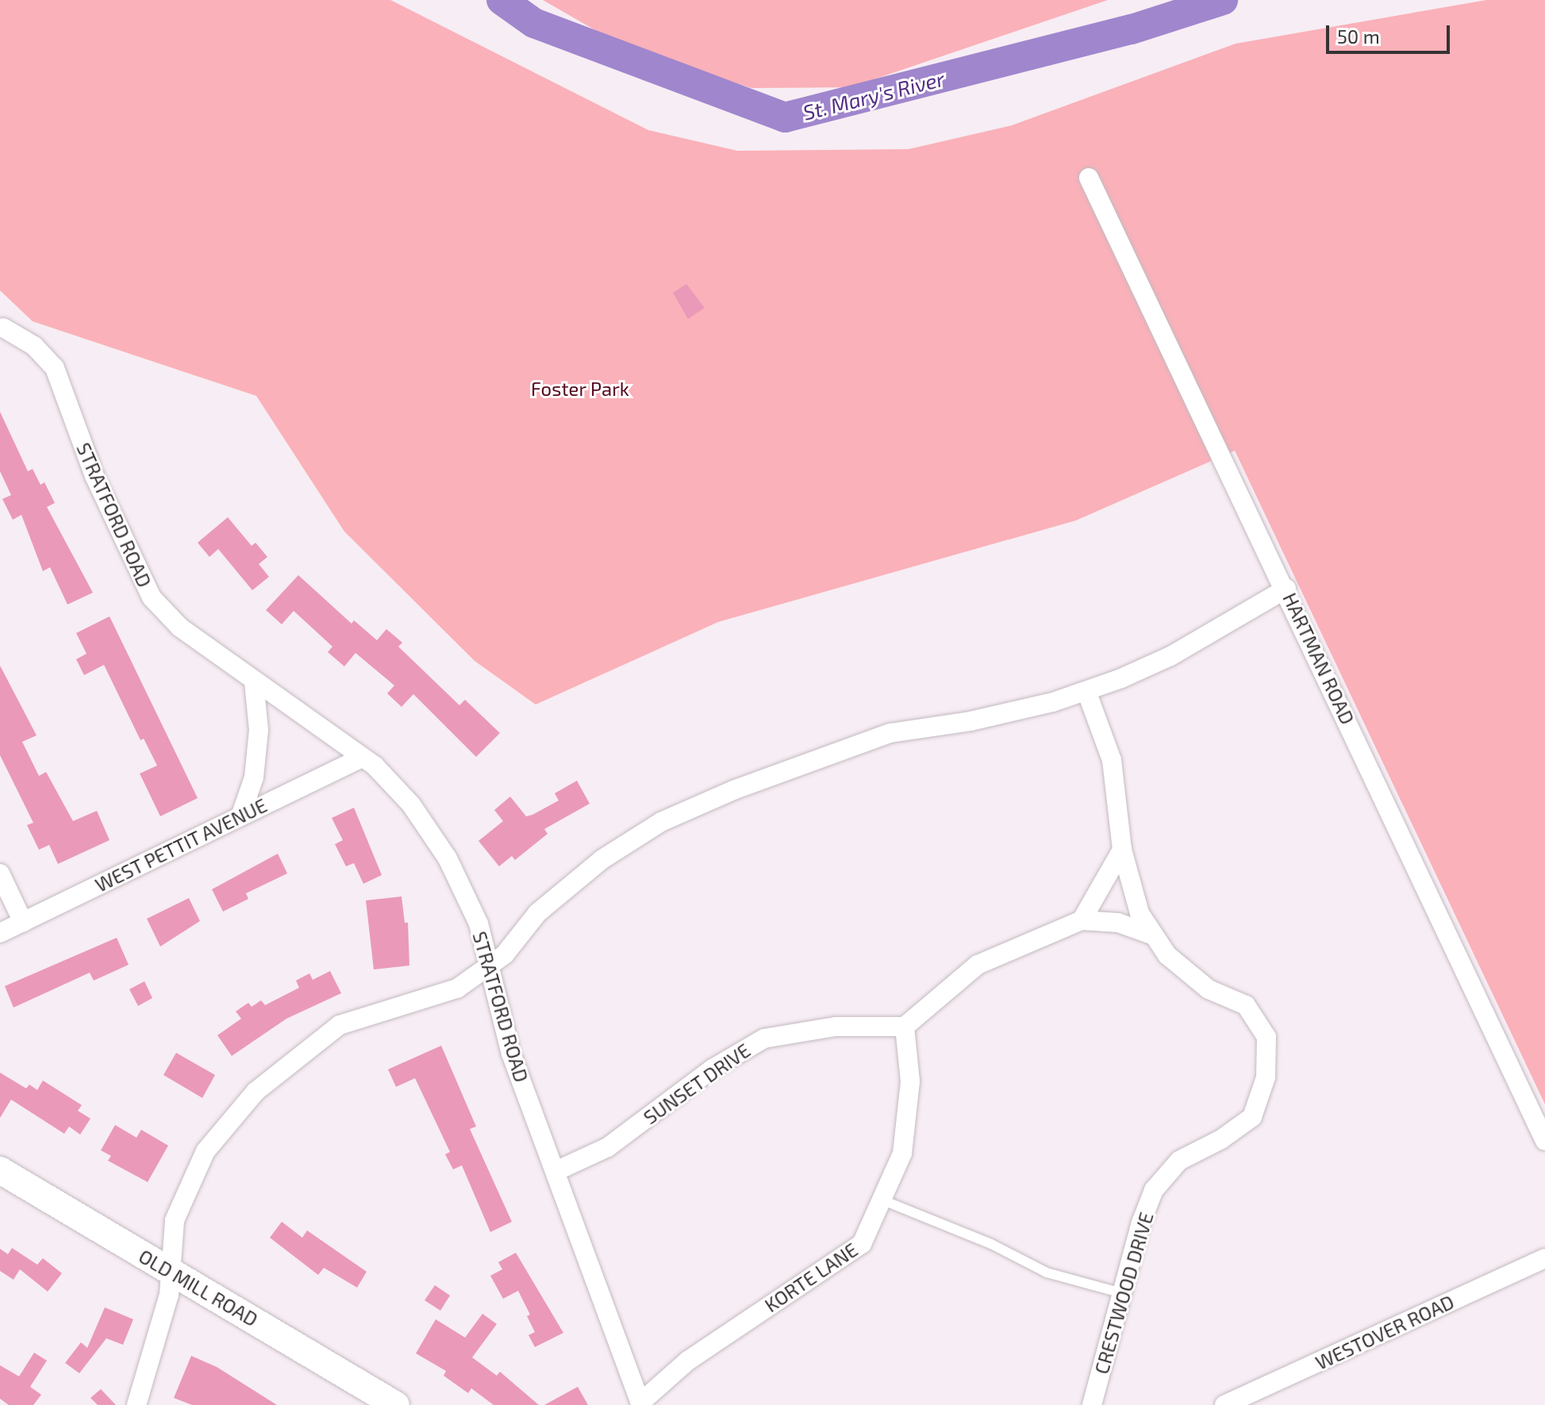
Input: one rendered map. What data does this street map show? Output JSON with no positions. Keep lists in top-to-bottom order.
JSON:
{
  "streets": {
    "main road": ["OLD MILL ROAD"],
    "street": [
      "STRATFORD ROAD",
      "HARTMAN ROAD",
      "WEST PETTIT AVENUE",
      "SUNSET DRIVE",
      "KORTE LANE",
      "CRESTWOOD DRIVE",
      "WESTOVER ROAD"
    ]
  },
  "crossings": [
    ["STRATFORD ROAD", "WEST PETTIT AVENUE"],
    ["STRATFORD ROAD", "SUNSET DRIVE"],
    ["STRATFORD ROAD", "KORTE LANE"],
    ["SUNSET DRIVE", "KORTE LANE"]
  ],
  "water": ["St. Mary's River"],
  "parks": ["Foster Park"],
  "scale_bar": "50 m"
}
